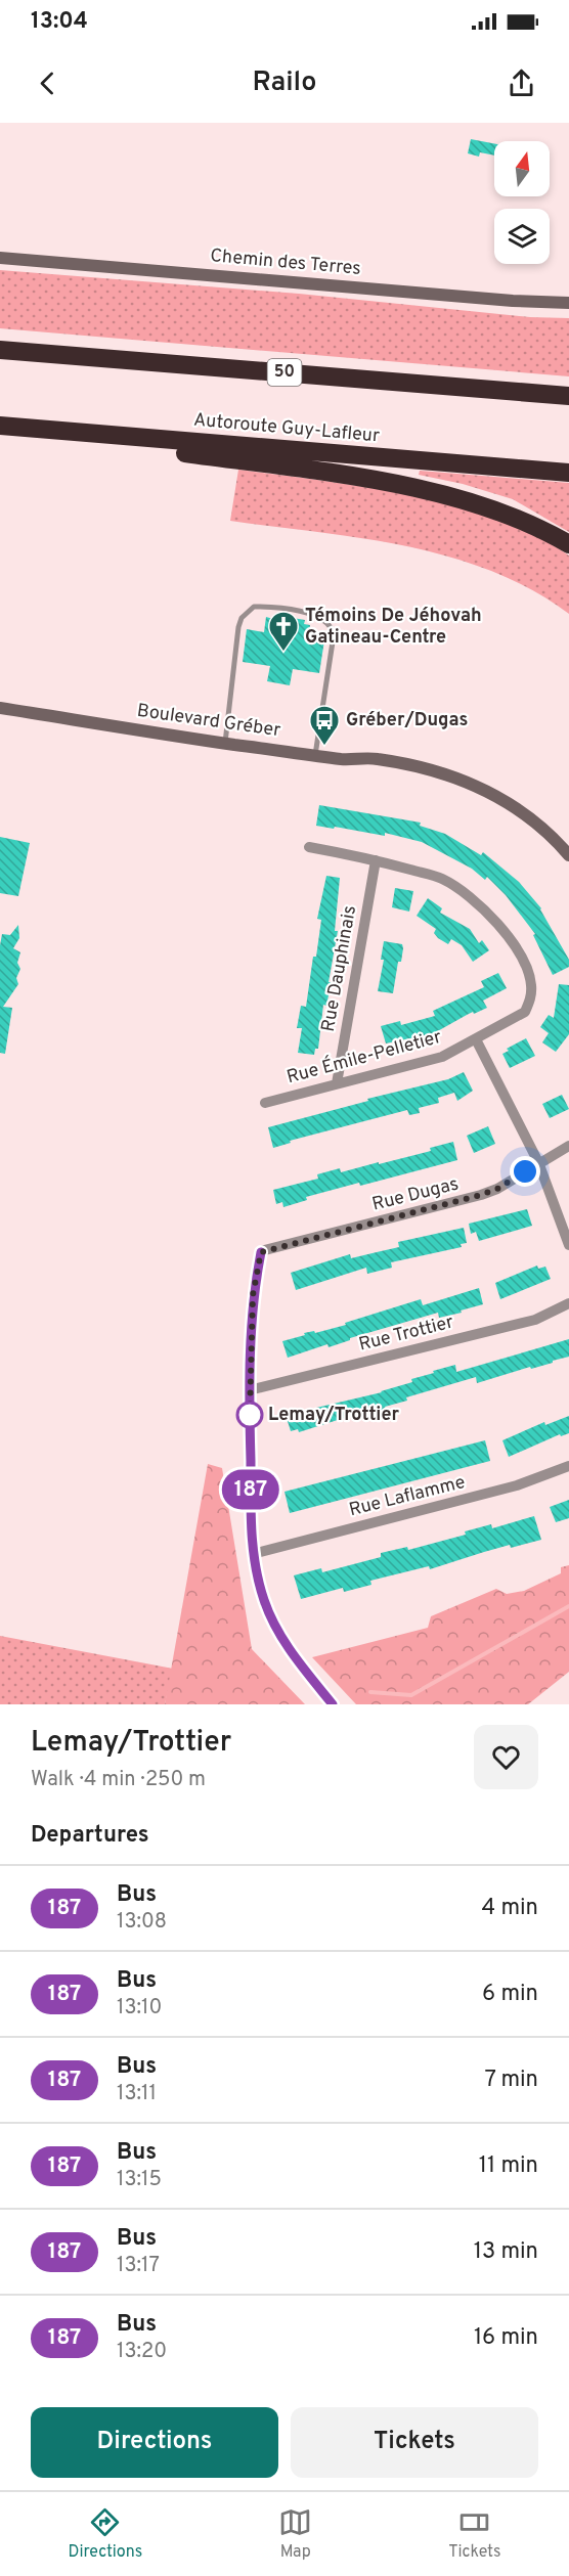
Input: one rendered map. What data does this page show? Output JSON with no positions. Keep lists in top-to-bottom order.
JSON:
{
  "streets": {
    "highway": ["50", "Autoroute Guy-Lafleur"],
    "street": [
      "Chemin des Terres",
      "Boulevard Gréber",
      "Rue Dauphinais",
      "Rue Émile-Pelletier",
      "Rue Dugas",
      "Rue Trottier",
      "Rue Laflamme"
    ]
  },
  "crossings": [
    ["Rue Dauphinais", "Rue Émile-Pelletier"],
    ["Rue Dugas", "Rue Trottier"]
  ],
  "places": {
    "church": ["Témoins De Jéhovah Gatineau-Centre"],
    "bus stop": ["Gréber/Dugas"],
    "other": ["Lemay/Trottier"]
  },
  "lines": ["bus line 187"],
  "north": "top",
  "page": {
    "status": "13:04",
    "header": "Railo",
    "on_map": "187",
    "heading": [
      ["Lemay/Trottier", "Walk · 4 min · 250 m"],
      "Departures"
    ],
    "list": [
      {
        "mark": "187",
        "name": "Bus",
        "note": "13:08",
        "value": "4 min"
      },
      {
        "mark": "187",
        "name": "Bus",
        "note": "13:10",
        "value": "6 min"
      },
      {
        "mark": "187",
        "name": "Bus",
        "note": "13:11",
        "value": "7 min"
      },
      {
        "mark": "187",
        "name": "Bus",
        "note": "13:15",
        "value": "11 min"
      },
      {
        "mark": "187",
        "name": "Bus",
        "note": "13:17",
        "value": "13 min"
      },
      {
        "mark": "187",
        "name": "Bus",
        "note": "13:20",
        "value": "16 min"
      }
    ],
    "buttons": ["Directions", "Tickets"],
    "tabs": ["Directions", "Map", "Tickets"]
  }
}
